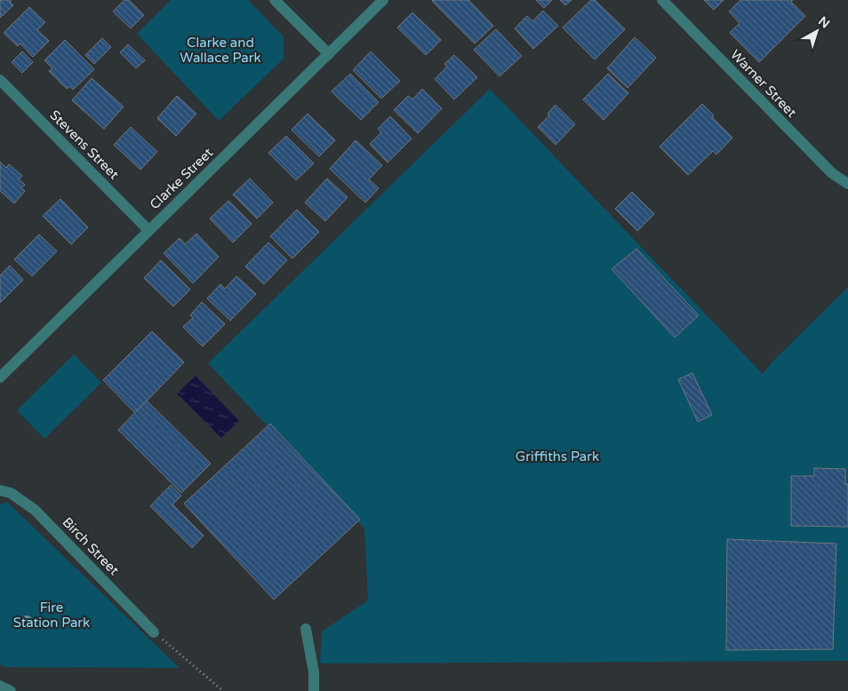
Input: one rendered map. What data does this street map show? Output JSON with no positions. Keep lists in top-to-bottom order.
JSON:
{
  "streets": {
    "street": [
      "Warner Street",
      "Stevens Street",
      "Clarke Street",
      "Birch Street"
    ]
  },
  "crossings": [
    ["Stevens Street", "Clarke Street"]
  ],
  "parks": ["Clarke and Wallace Park", "Griffiths Park", "Fire Station Park"],
  "north": "top right"
}
